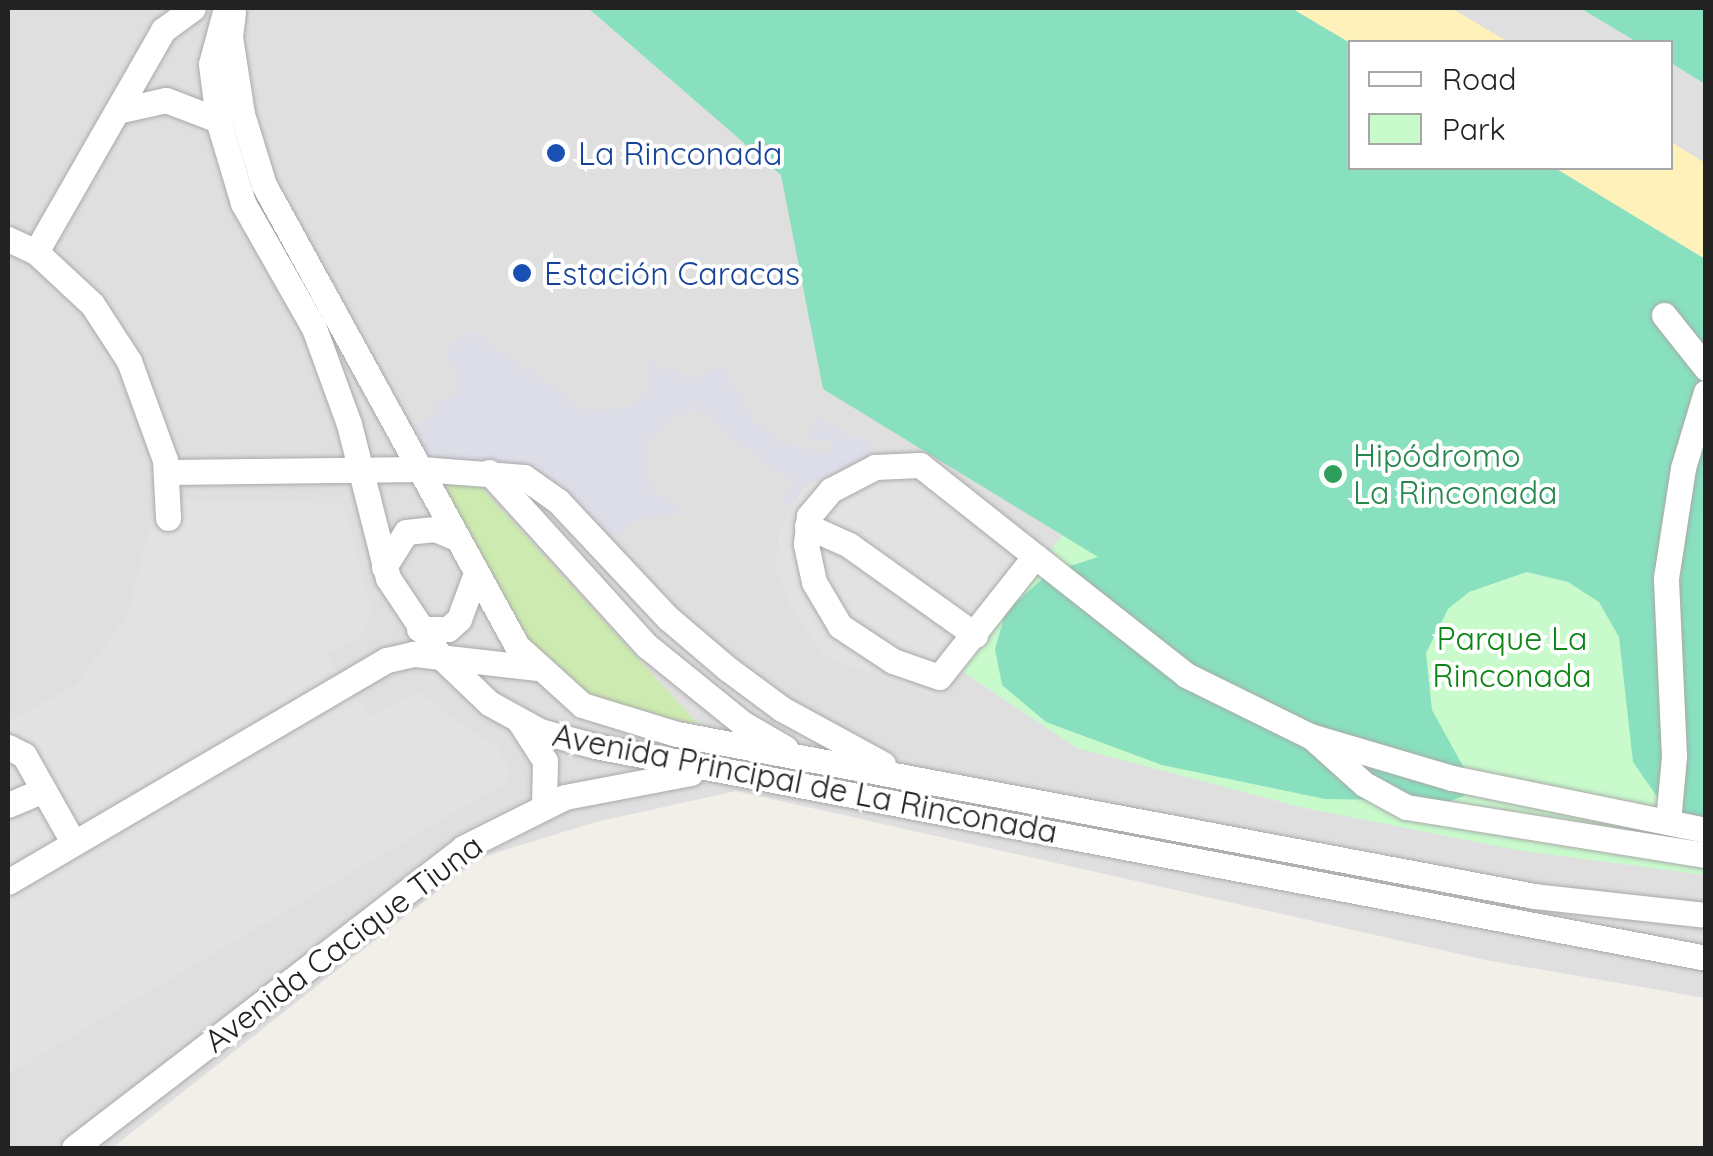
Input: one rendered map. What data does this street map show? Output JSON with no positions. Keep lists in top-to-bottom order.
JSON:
{
  "streets": {
    "street": ["Avenida Principal de La Rinconada", "Avenida Cacique Tiuna"]
  },
  "crossings": [
    ["Avenida Principal de La Rinconada", "Avenida Cacique Tiuna"]
  ],
  "parks": ["Parque La Rinconada"],
  "places": ["La Rinconada", "Estación Caracas", "Hipódromo La Rinconada"],
  "legend": ["Road", "Park"]
}
